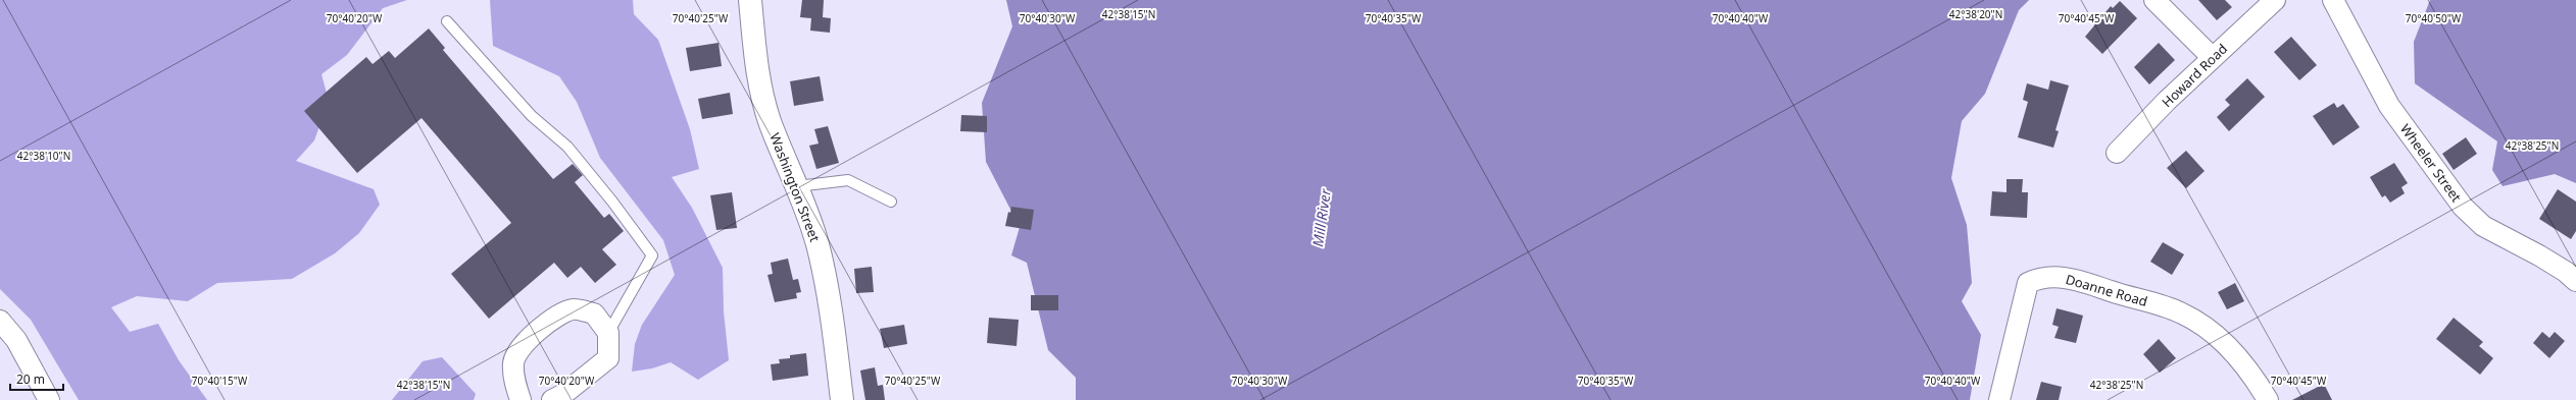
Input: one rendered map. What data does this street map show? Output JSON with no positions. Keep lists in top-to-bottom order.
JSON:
{
  "streets": {
    "main road": ["Washington Street"],
    "street": ["Howard Road", "Wheeler Street", "Doanne Road"]
  },
  "water": ["Mill River"],
  "scale_bar": "20 m",
  "coordinates": [
    "42°38'15\"N",
    "42°38'20\"N",
    "70°40'20\"W",
    "70°40'25\"W",
    "70°40'30\"W",
    "70°40'35\"W",
    "70°40'40\"W",
    "70°40'45\"W",
    "70°40'50\"W",
    "42°38'25\"N",
    "42°38'10\"N",
    "70°40'15\"W"
  ]
}
